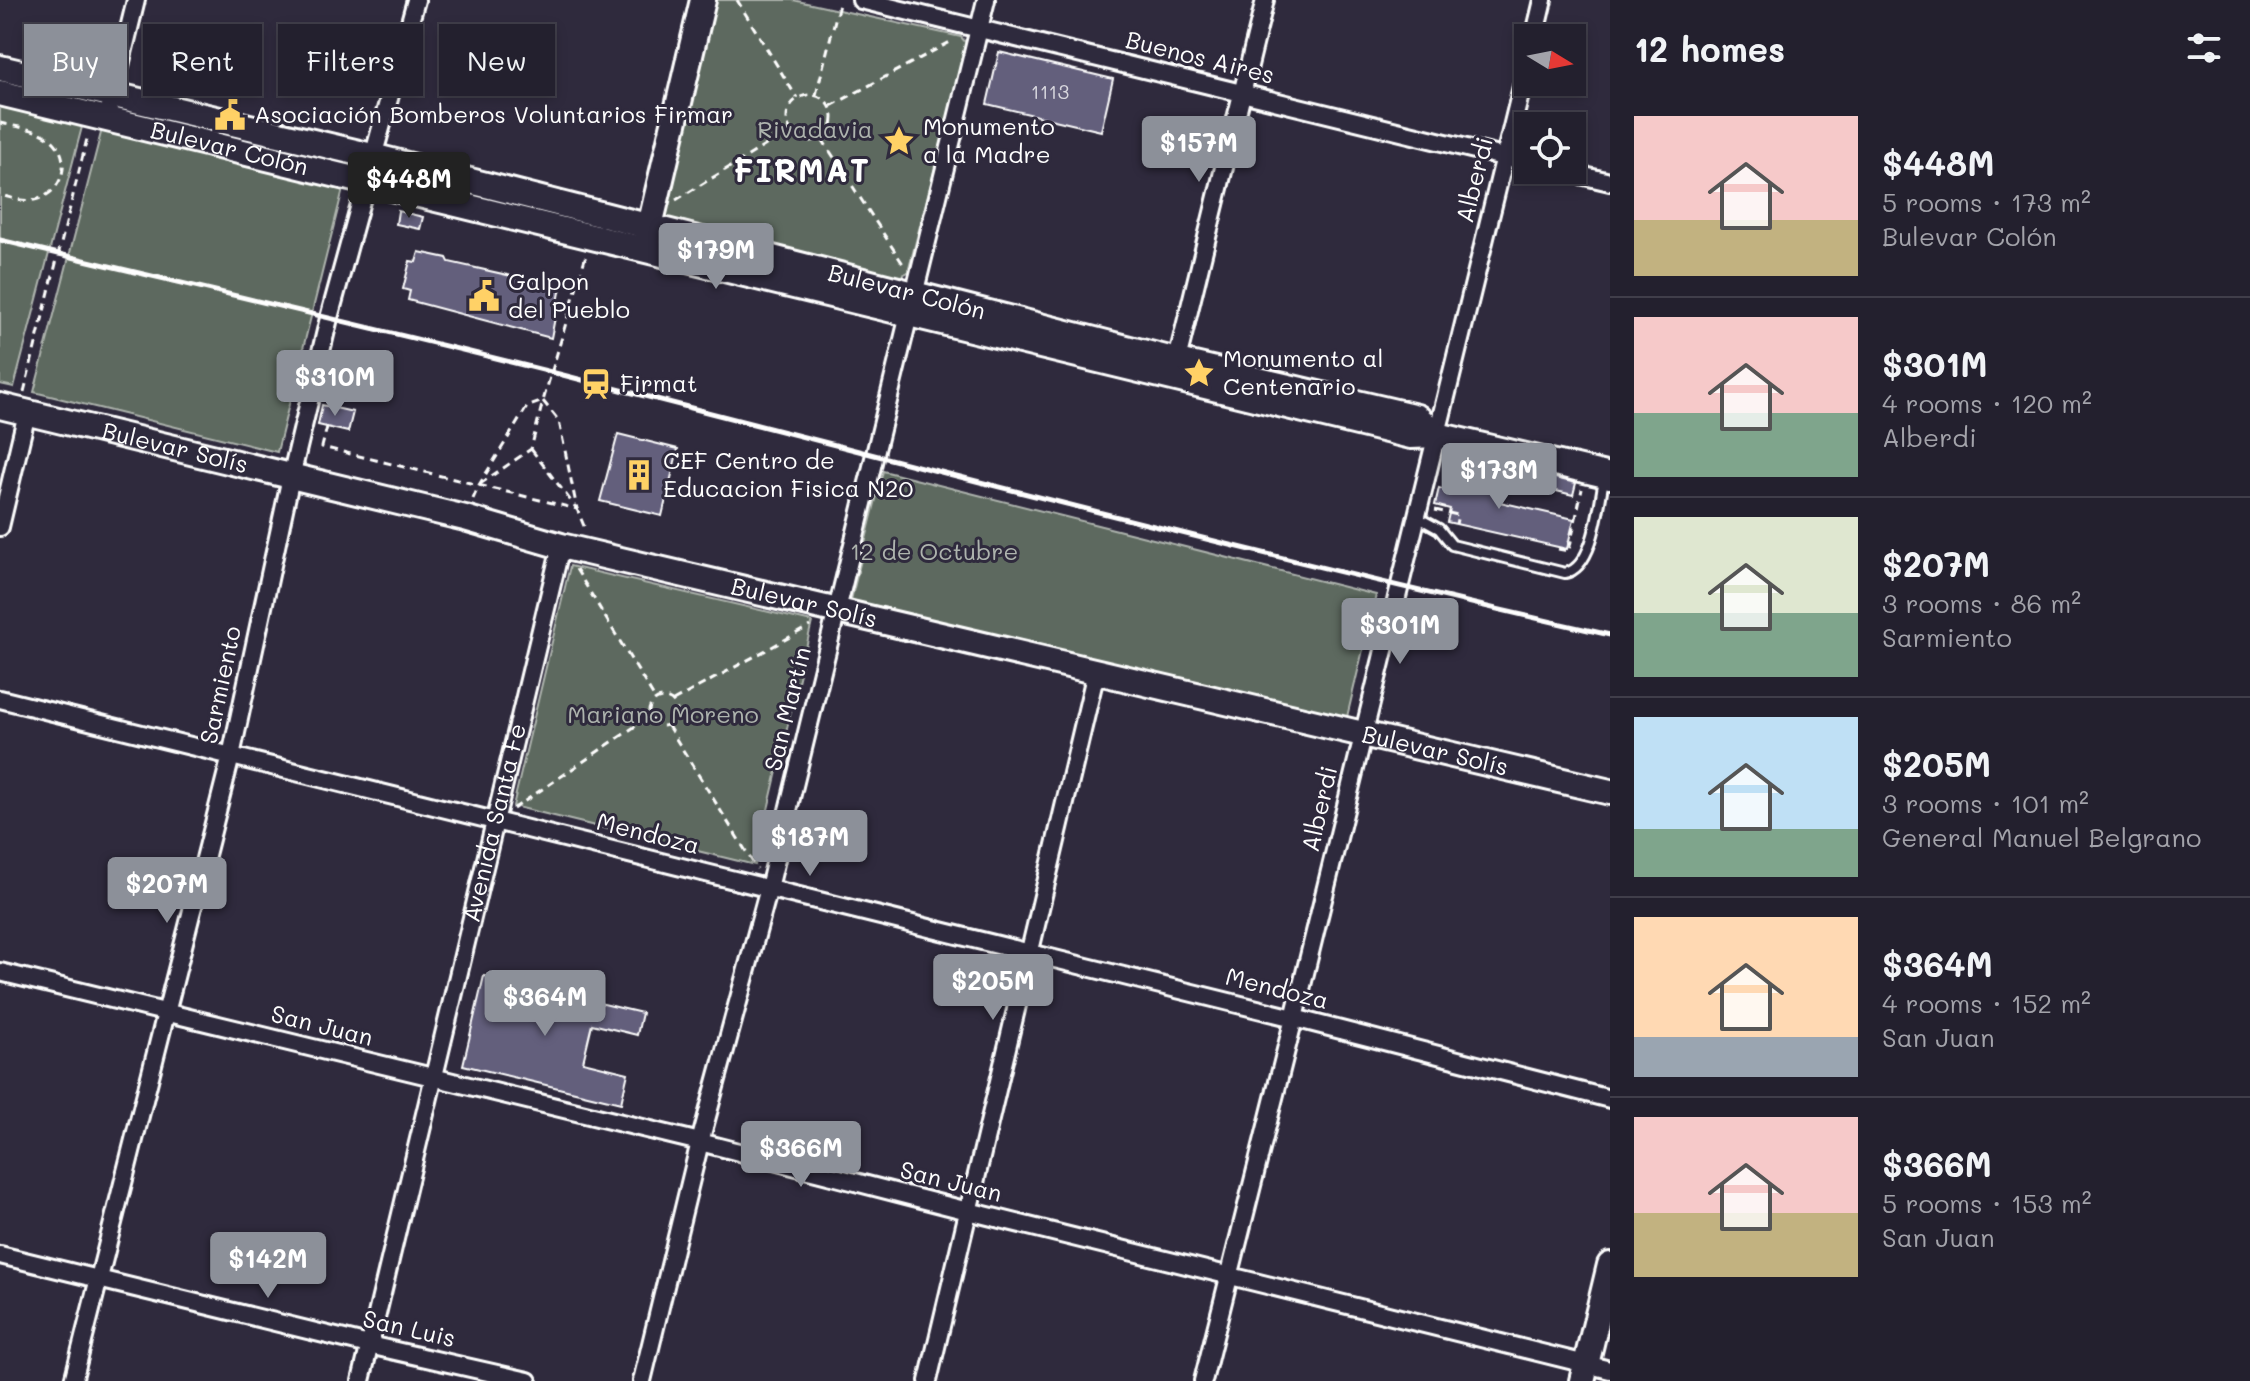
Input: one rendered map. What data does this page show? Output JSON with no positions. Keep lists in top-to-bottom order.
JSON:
{
  "streets": {
    "main road": ["Bulevar Colón", "Bulevar Solís"],
    "street": [
      "Buenos Aires",
      "Alberdi",
      "Sarmiento",
      "San Martín",
      "Avenida Santa Fe",
      "Mendoza",
      "San Juan",
      "San Luis"
    ]
  },
  "crossings": [
    ["Buenos Aires", "Alberdi"],
    ["Buenos Aires", "San Martín"],
    ["Bulevar Colón", "Alberdi"],
    ["Bulevar Colón", "Sarmiento"],
    ["Bulevar Colón", "San Martín"],
    ["Alberdi", "Bulevar Solís"],
    ["Alberdi", "Mendoza"],
    ["Alberdi", "San Juan"],
    ["Bulevar Solís", "Sarmiento"],
    ["Bulevar Solís", "San Martín"],
    ["Bulevar Solís", "Avenida Santa Fe"],
    ["Sarmiento", "Mendoza"],
    ["Sarmiento", "San Juan"],
    ["Sarmiento", "San Luis"],
    ["San Martín", "Mendoza"],
    ["San Martín", "San Juan"],
    ["Avenida Santa Fe", "Mendoza"],
    ["Avenida Santa Fe", "San Juan"],
    ["Avenida Santa Fe", "San Luis"]
  ],
  "districts": ["FIRMAT"],
  "parks": ["Rivadavia", "12 de Octubre", "Mariano Moreno"],
  "places": {
    "public building": ["Asociación Bomberos Voluntarios Firmar", "Galpon del Pueblo"],
    "place": ["Monumento a la Madre", "Monumento al Centenario"],
    "station": ["Firmat"],
    "building": ["CEF Centro de Educacion Fisica N20"]
  },
  "house_numbers": ["1113"],
  "north": "right",
  "page": {
    "heading": "12 homes",
    "chip": [
      "Buy",
      "Rent",
      "Filters",
      "New"
    ],
    "list": [
      {
        "name": "$448M",
        "note": "5 rooms · 173 m² · Bulevar Colón"
      },
      {
        "name": "$301M",
        "note": "4 rooms · 120 m² · Alberdi"
      },
      {
        "name": "$207M",
        "note": "3 rooms · 86 m² · Sarmiento"
      },
      {
        "name": "$205M",
        "note": "3 rooms · 101 m² · General Manuel Belgrano"
      },
      {
        "name": "$364M",
        "note": "4 rooms · 152 m² · San Juan"
      },
      {
        "name": "$366M",
        "note": "5 rooms · 153 m² · San Juan"
      }
    ],
    "price": [
      "$157M",
      "$448M",
      "$179M",
      "$310M",
      "$173M",
      "$301M",
      "$187M",
      "$207M",
      "$205M",
      "$364M",
      "$366M",
      "$142M"
    ]
  }
}
